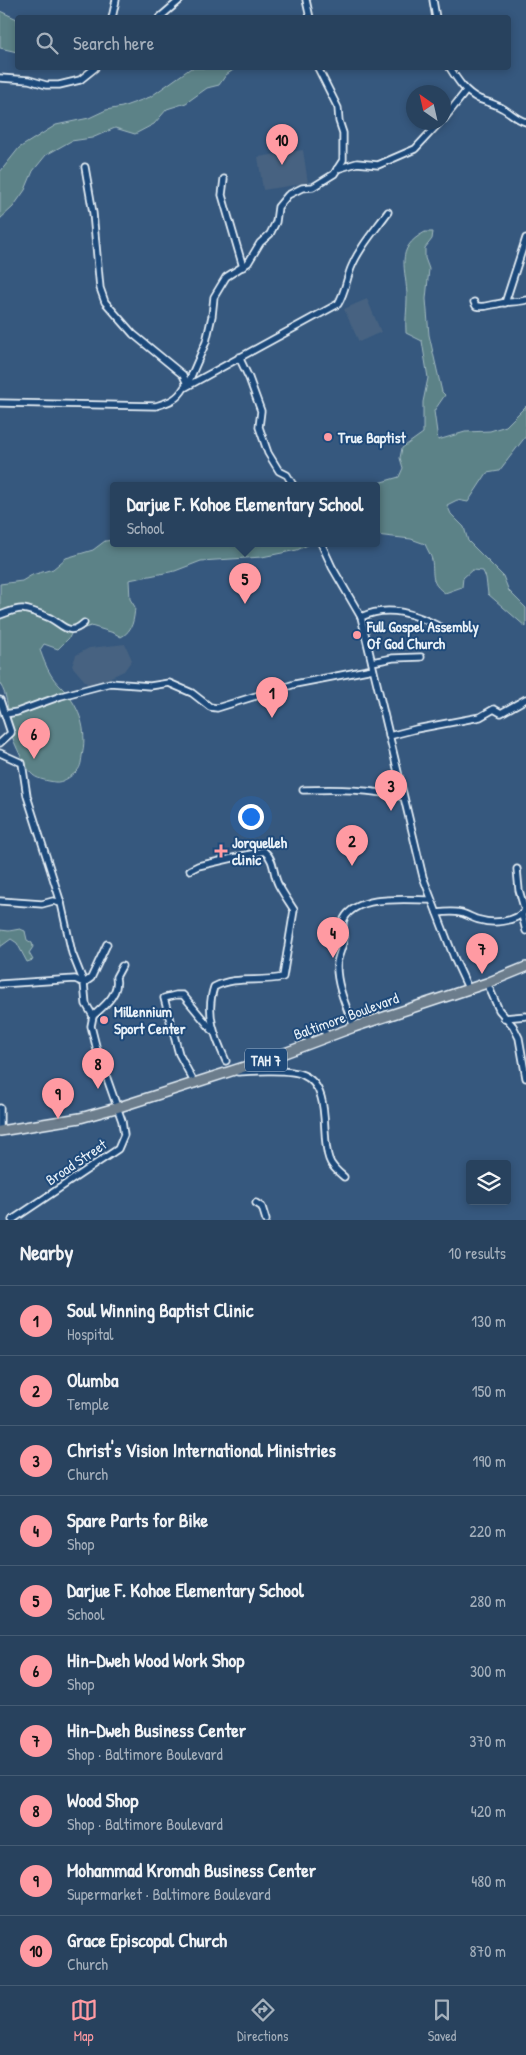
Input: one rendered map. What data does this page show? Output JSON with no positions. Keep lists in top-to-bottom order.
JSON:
{
  "streets": {
    "highway": ["Baltimore Boulevard", "TAH 7"],
    "street": ["Broad Street"]
  },
  "crossings": [
    ["Baltimore Boulevard", "Broad Street"]
  ],
  "places": {
    "other": ["True Baptist", "Full Gospel Assembly Of God Church", "Millennium Sport Center"],
    "health": ["Jorquelleh clinic"]
  },
  "north": "top left",
  "page": {
    "search": "Search here",
    "pins": [
      "10",
      "5",
      "1",
      "6",
      "3",
      "2",
      "4",
      "7",
      "8",
      "9"
    ],
    "popup": ["Darjue F. Kohoe Elementary School", "School"],
    "heading": ["Nearby", "10 results"],
    "list": [
      {
        "mark": "1",
        "name": "Soul Winning Baptist Clinic",
        "note": "Hospital",
        "value": "130 m"
      },
      {
        "mark": "2",
        "name": "Olumba",
        "note": "Temple",
        "value": "150 m"
      },
      {
        "mark": "3",
        "name": "Christ's Vision International Ministries",
        "note": "Church",
        "value": "190 m"
      },
      {
        "mark": "4",
        "name": "Spare Parts for Bike",
        "note": "Shop",
        "value": "220 m"
      },
      {
        "mark": "5",
        "name": "Darjue F. Kohoe Elementary School",
        "note": "School",
        "value": "280 m"
      },
      {
        "mark": "6",
        "name": "Hin-Dweh Wood Work Shop",
        "note": "Shop",
        "value": "300 m"
      },
      {
        "mark": "7",
        "name": "Hin-Dweh Business Center",
        "note": "Shop · Baltimore Boulevard",
        "value": "370 m"
      },
      {
        "mark": "8",
        "name": "Wood Shop",
        "note": "Shop · Baltimore Boulevard",
        "value": "420 m"
      },
      {
        "mark": "9",
        "name": "Mohammad Kromah Business Center",
        "note": "Supermarket · Baltimore Boulevard",
        "value": "480 m"
      },
      {
        "mark": "10",
        "name": "Grace Episcopal Church",
        "note": "Church",
        "value": "870 m"
      }
    ],
    "nav": ["Map", "Directions", "Saved"]
  }
}
